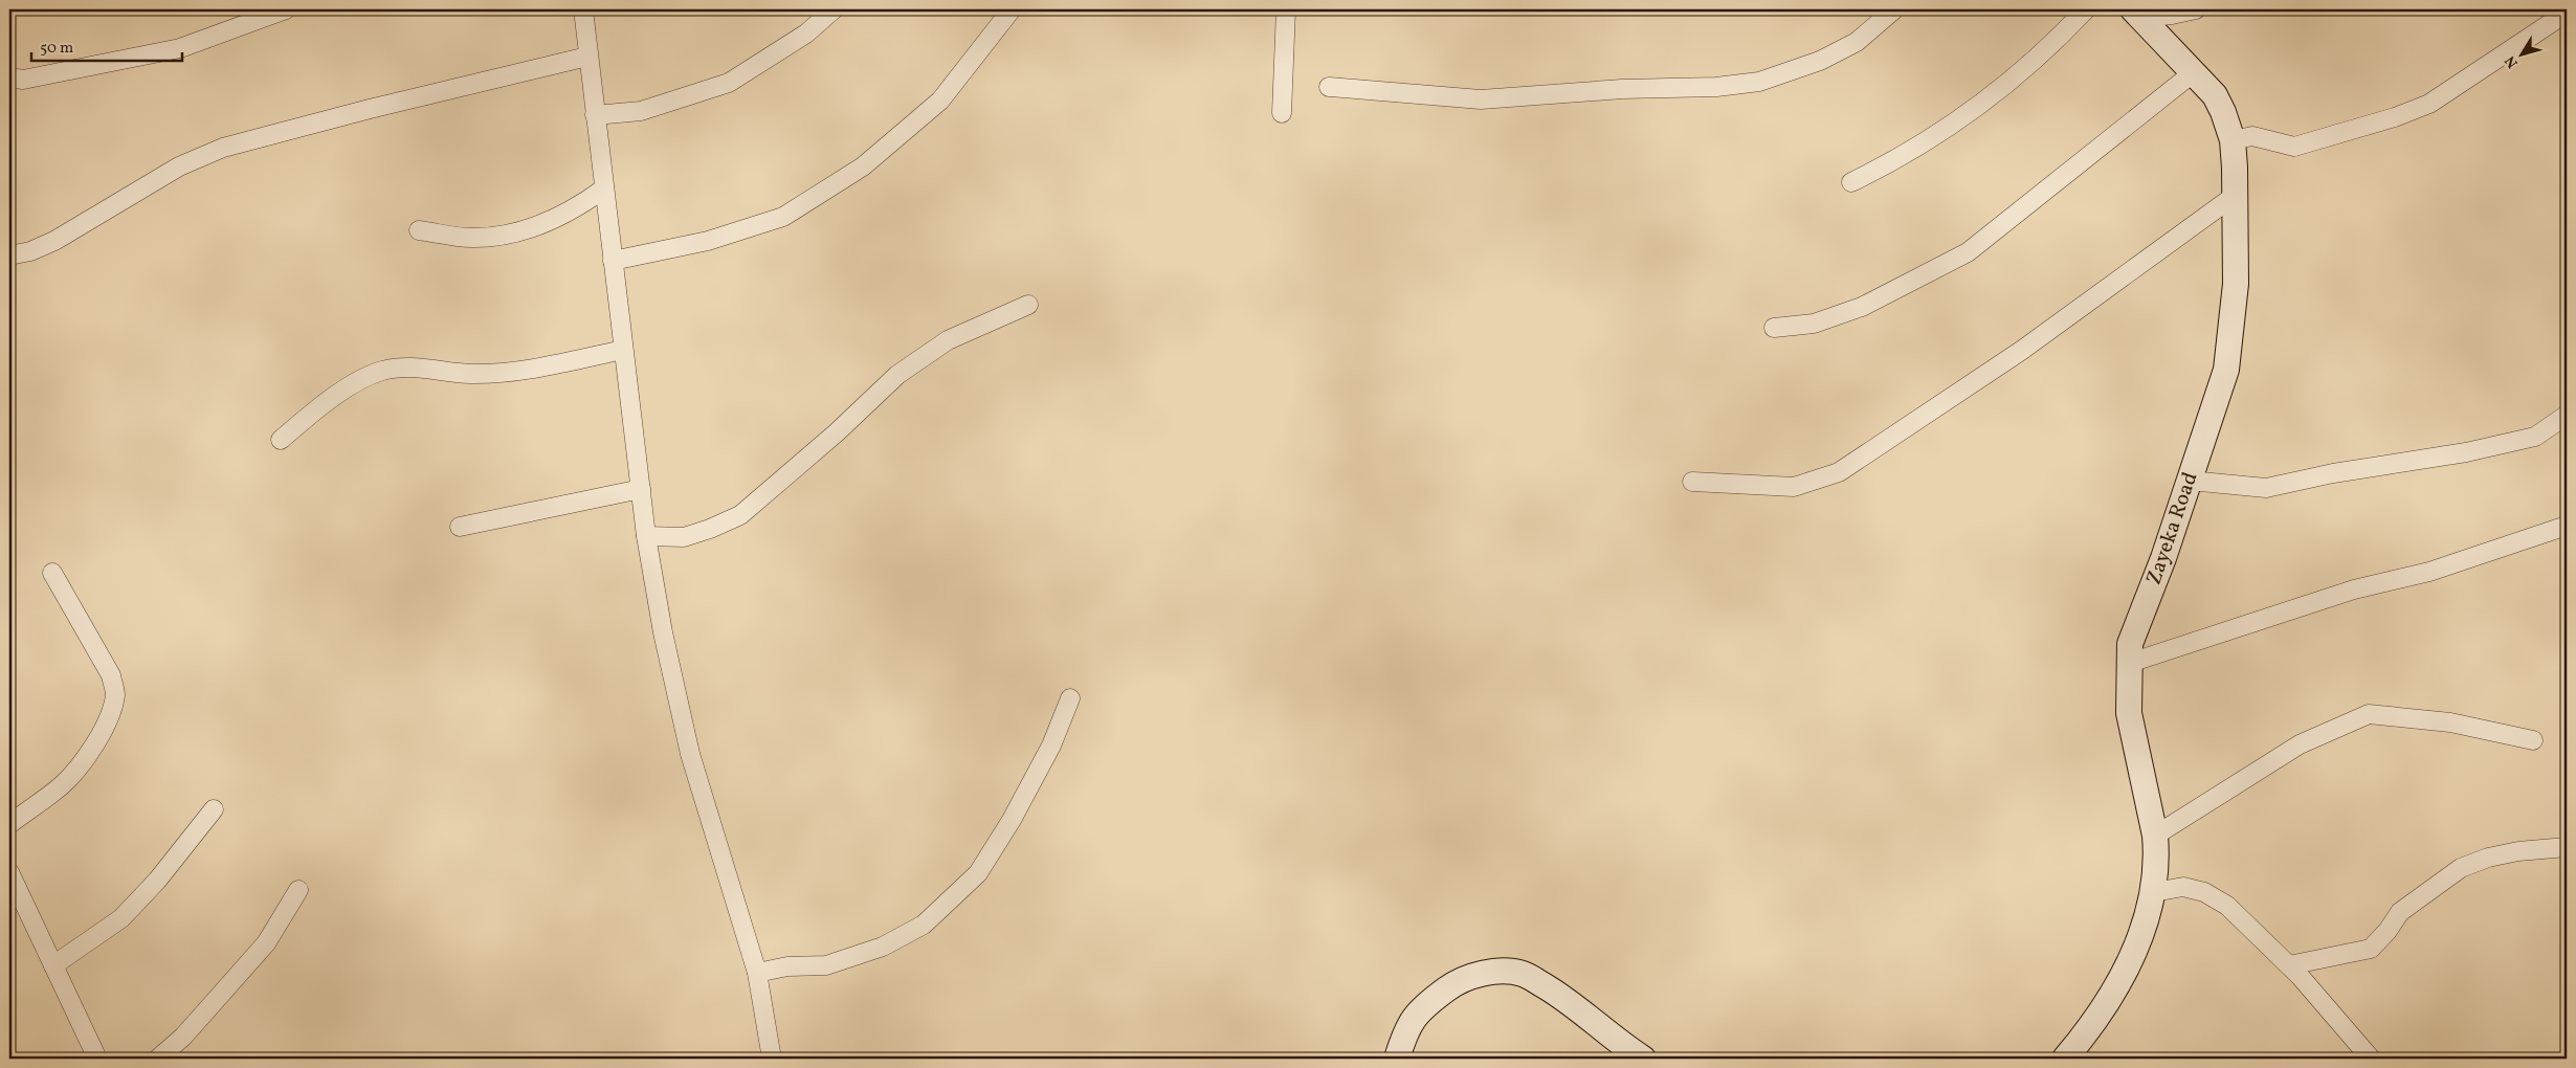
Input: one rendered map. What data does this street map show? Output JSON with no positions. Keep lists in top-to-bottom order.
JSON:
{
  "streets": {
    "street": ["Zayeka Road"]
  },
  "scale_bar": "50 m",
  "north": "bottom left"
}
